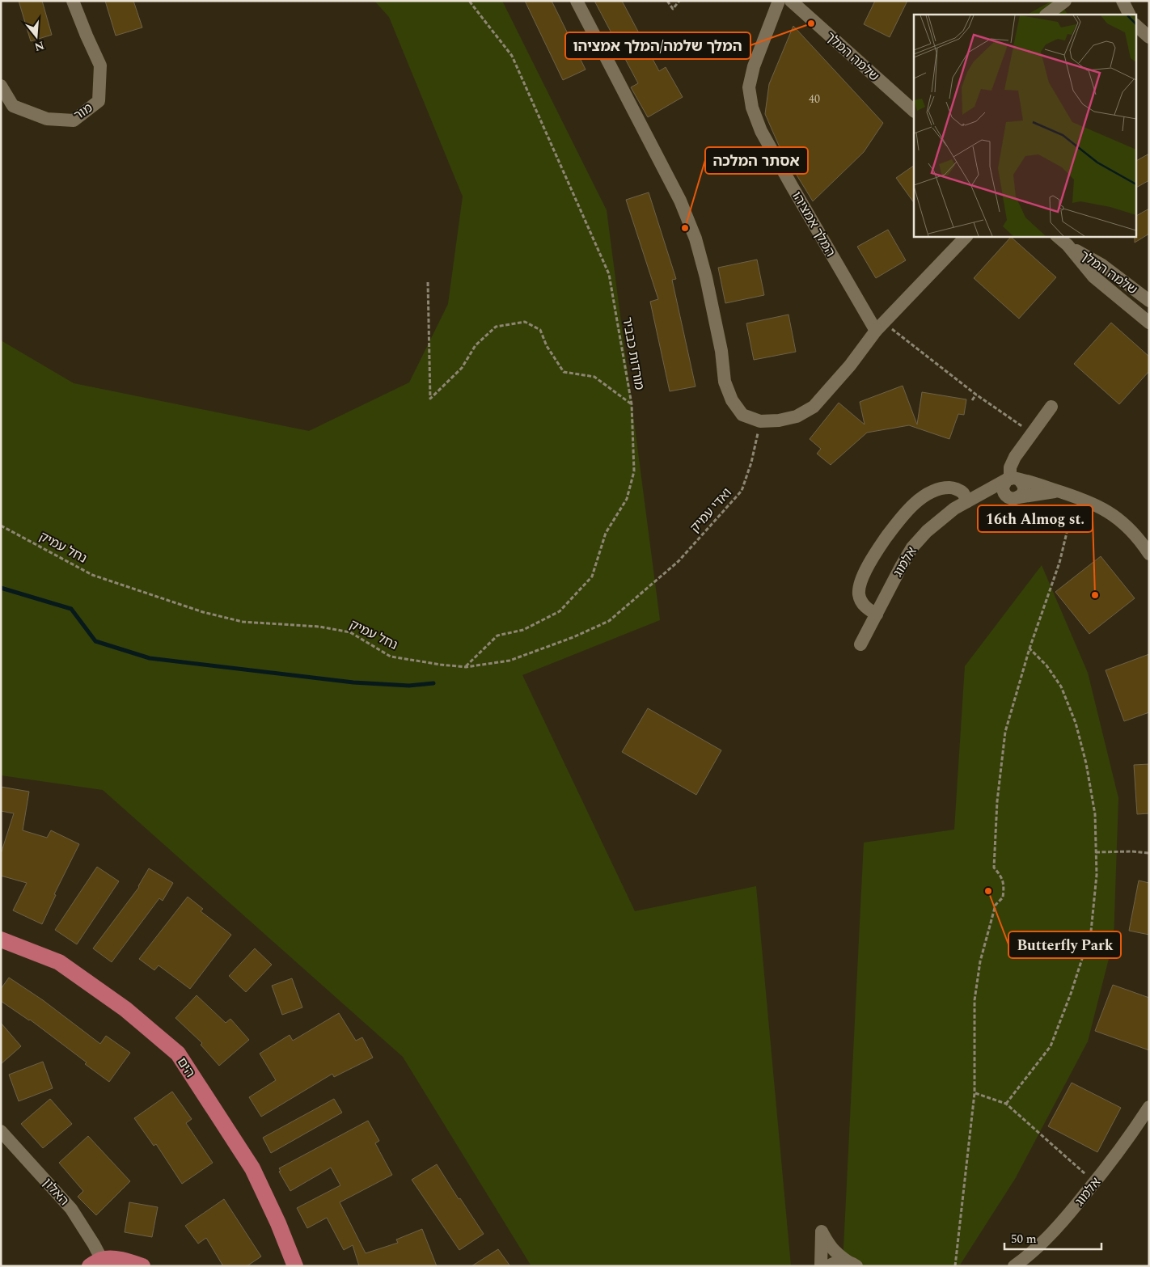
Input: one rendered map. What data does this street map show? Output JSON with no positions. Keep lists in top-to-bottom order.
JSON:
{
  "streets": {
    "main road": ["הים"],
    "street": [
      "שלמה המלך",
      "מור",
      "המלך אמציהו",
      "אלמוג",
      "האלון"
    ],
    "path": ["מורדות כבביר", "ואדי עמיק", "נחל עמיק"]
  },
  "crossings": [
    ["מורדות כבביר", "נחל עמיק"],
    ["ואדי עמיק", "נחל עמיק"]
  ],
  "places": [
    "המלך שלמה/המלך אמציהו",
    "אסתר המלכה",
    "16th Almog st.",
    "Butterfly Park"
  ],
  "house_numbers": ["40"],
  "scale_bar": "50 m",
  "north": "bottom"
}
